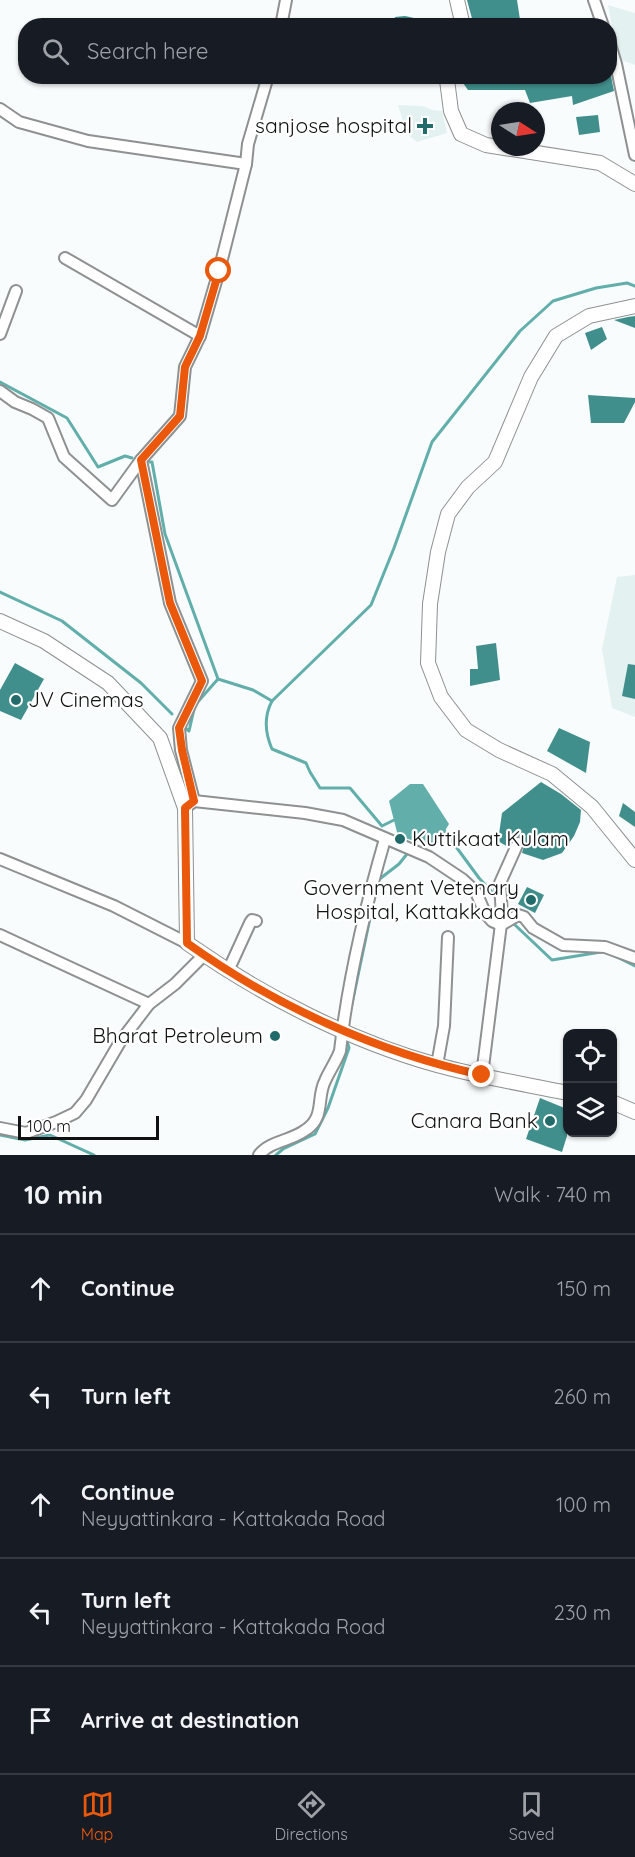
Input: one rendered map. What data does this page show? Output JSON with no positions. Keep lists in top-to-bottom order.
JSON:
{
  "places": {
    "health": ["sanjose hospital"],
    "other": [
      "JV Cinemas",
      "Kuttikaat Kulam",
      "Government Vetenary Hospital, Kattakkada",
      "Bharat Petroleum",
      "Canara Bank"
    ]
  },
  "scale_bar": "100 m",
  "north": "right",
  "page": {
    "search": "Search here",
    "scale": "100 m",
    "heading": ["10 min", "Walk · 740 m"],
    "list": [
      ["Continue", "150 m"],
      ["Turn left", "260 m"],
      ["Continue", "Neyyattinkara - Kattakada Road", "100 m"],
      ["Turn left", "Neyyattinkara - Kattakada Road", "230 m"],
      "Arrive at destination"
    ],
    "nav": ["Map", "Directions", "Saved"]
  }
}
